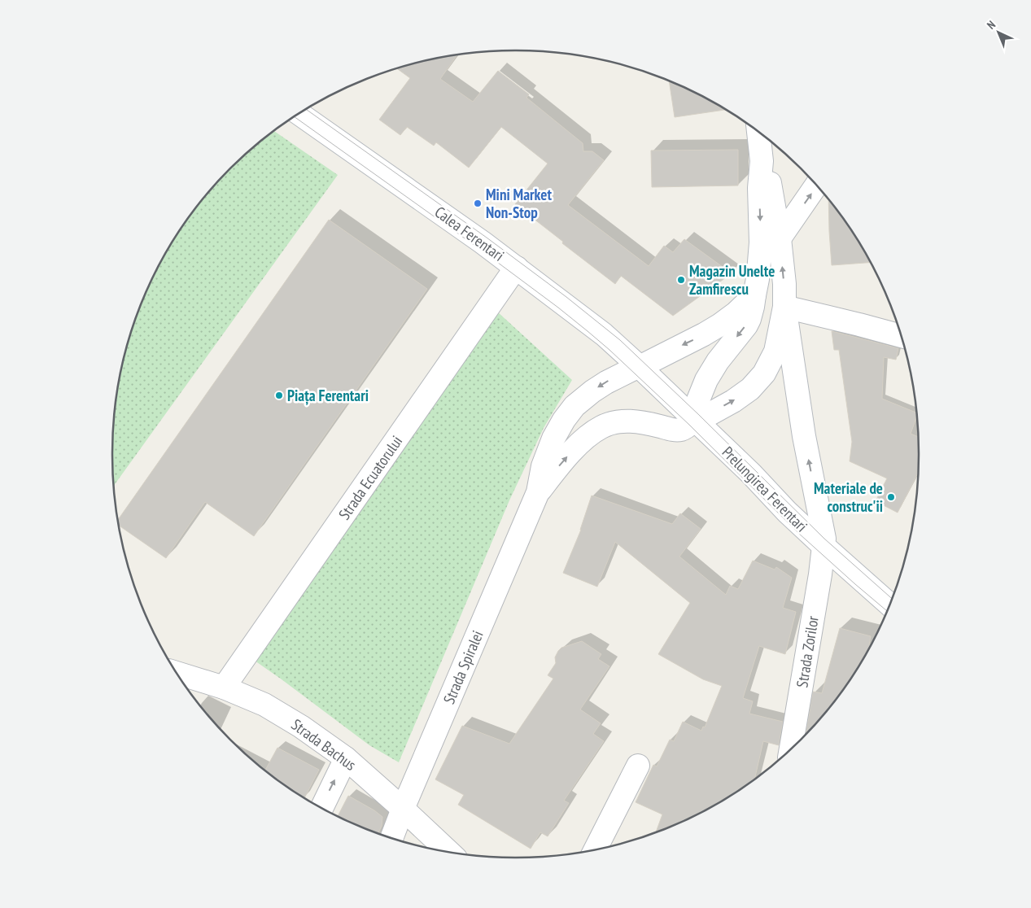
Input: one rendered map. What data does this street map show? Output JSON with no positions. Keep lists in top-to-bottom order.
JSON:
{
  "streets": {
    "street": [
      "Calea Ferentari",
      "Strada Ecuatorului",
      "Prelungirea Ferentari",
      "Strada Zorilor",
      "Strada Spiralei",
      "Strada Bachus"
    ]
  },
  "crossings": [
    ["Calea Ferentari", "Strada Ecuatorului"],
    ["Calea Ferentari", "Prelungirea Ferentari"],
    ["Calea Ferentari", "Strada Spiralei"],
    ["Strada Ecuatorului", "Strada Bachus"],
    ["Prelungirea Ferentari", "Strada Zorilor"],
    ["Prelungirea Ferentari", "Strada Spiralei"],
    ["Strada Zorilor", "Strada Spiralei"],
    ["Strada Spiralei", "Strada Bachus"]
  ],
  "one_way": ["Strada Zorilor"],
  "places": [
    "Mini Market Non-Stop",
    "Magazin Unelte Zamfirescu",
    "Piața Ferentari",
    "Materiale de construc'ii"
  ],
  "north": "top left"
}
